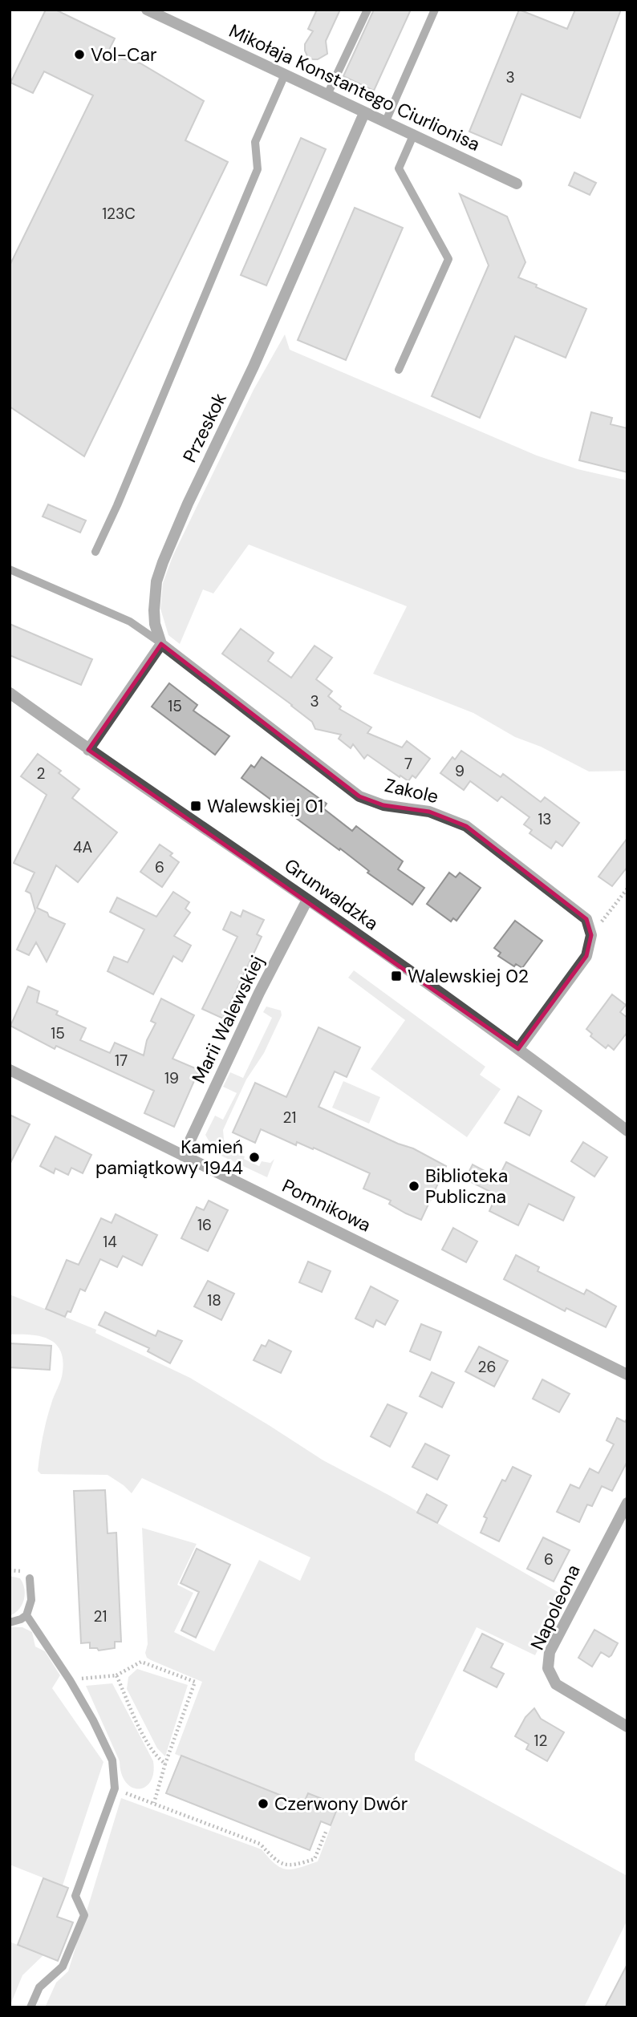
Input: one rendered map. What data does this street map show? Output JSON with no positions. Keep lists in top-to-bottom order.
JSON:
{
  "streets": {
    "street": [
      "Mikołaja Konstantego Ciurlionisa",
      "Przeskok",
      "Zakole",
      "Grunwaldzka",
      "Marii Walewskiej",
      "Pomnikowa",
      "Napoleona"
    ]
  },
  "crossings": [
    ["Mikołaja Konstantego Ciurlionisa", "Przeskok"],
    ["Przeskok", "Zakole"],
    ["Grunwaldzka", "Marii Walewskiej"],
    ["Marii Walewskiej", "Pomnikowa"]
  ],
  "places": {
    "other": [
      "Vol-Car",
      "Kamień pamiątkowy 1944",
      "Biblioteka Publiczna",
      "Czerwony Dwór"
    ],
    "transit": ["Walewskiej 01", "Walewskiej 02"]
  },
  "house_numbers": [
    "3",
    "123C",
    "3",
    "15",
    "7",
    "9",
    "2",
    "13",
    "4A",
    "6",
    "15",
    "17",
    "19",
    "21",
    "16",
    "14",
    "18",
    "26",
    "6",
    "21",
    "12"
  ]
}
